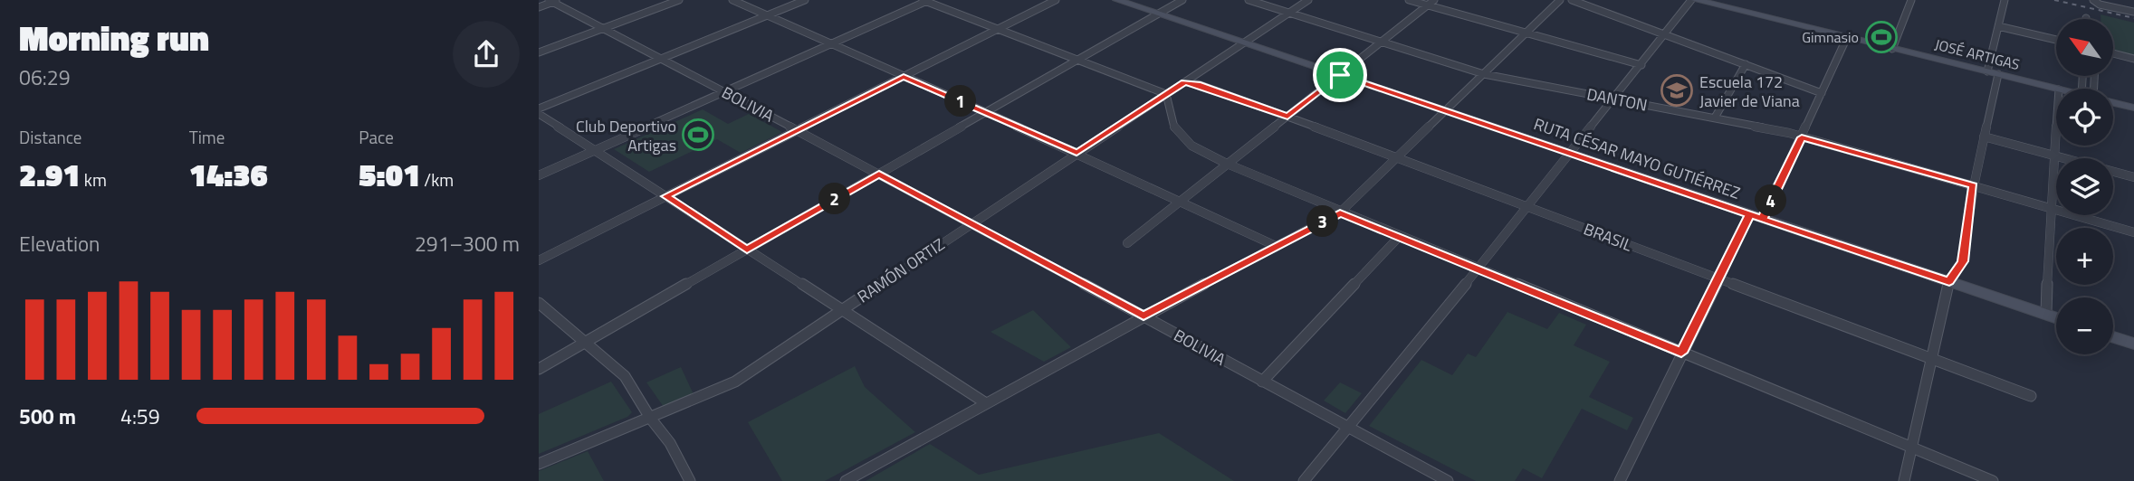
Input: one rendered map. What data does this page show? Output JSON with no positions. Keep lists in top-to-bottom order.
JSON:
{
  "streets": {
    "street": [
      "JOSÉ ARTIGAS",
      "DANTON",
      "BOLIVIA",
      "RUTA CÉSAR MAYO GUTIÉRREZ",
      "BRASIL",
      "RAMÓN ORTIZ"
    ]
  },
  "crossings": [
    ["DANTON", "RAMÓN ORTIZ"],
    ["BOLIVIA", "RAMÓN ORTIZ"],
    ["RUTA CÉSAR MAYO GUTIÉRREZ", "RAMÓN ORTIZ"],
    ["BRASIL", "RAMÓN ORTIZ"]
  ],
  "places": {
    "sports": ["Gimnasio", "Club Deportivo Artigas"],
    "school or university": ["Escuela 172 Javier de Viana"]
  },
  "north": "top left",
  "page": {
    "heading": ["Morning run", "06:29"],
    "map_buttons": ["+", "−"],
    "pins": [
      "1",
      "2",
      "4",
      "3"
    ],
    "stats": [
      ["Distance", "2.91 km"],
      ["Time", "14:36"],
      ["Pace", "5:01 /km"]
    ],
    "chart": ["Elevation", "291–300 m"],
    "list": [
      {
        "name": "500 m",
        "note": "4:59"
      }
    ]
  }
}
